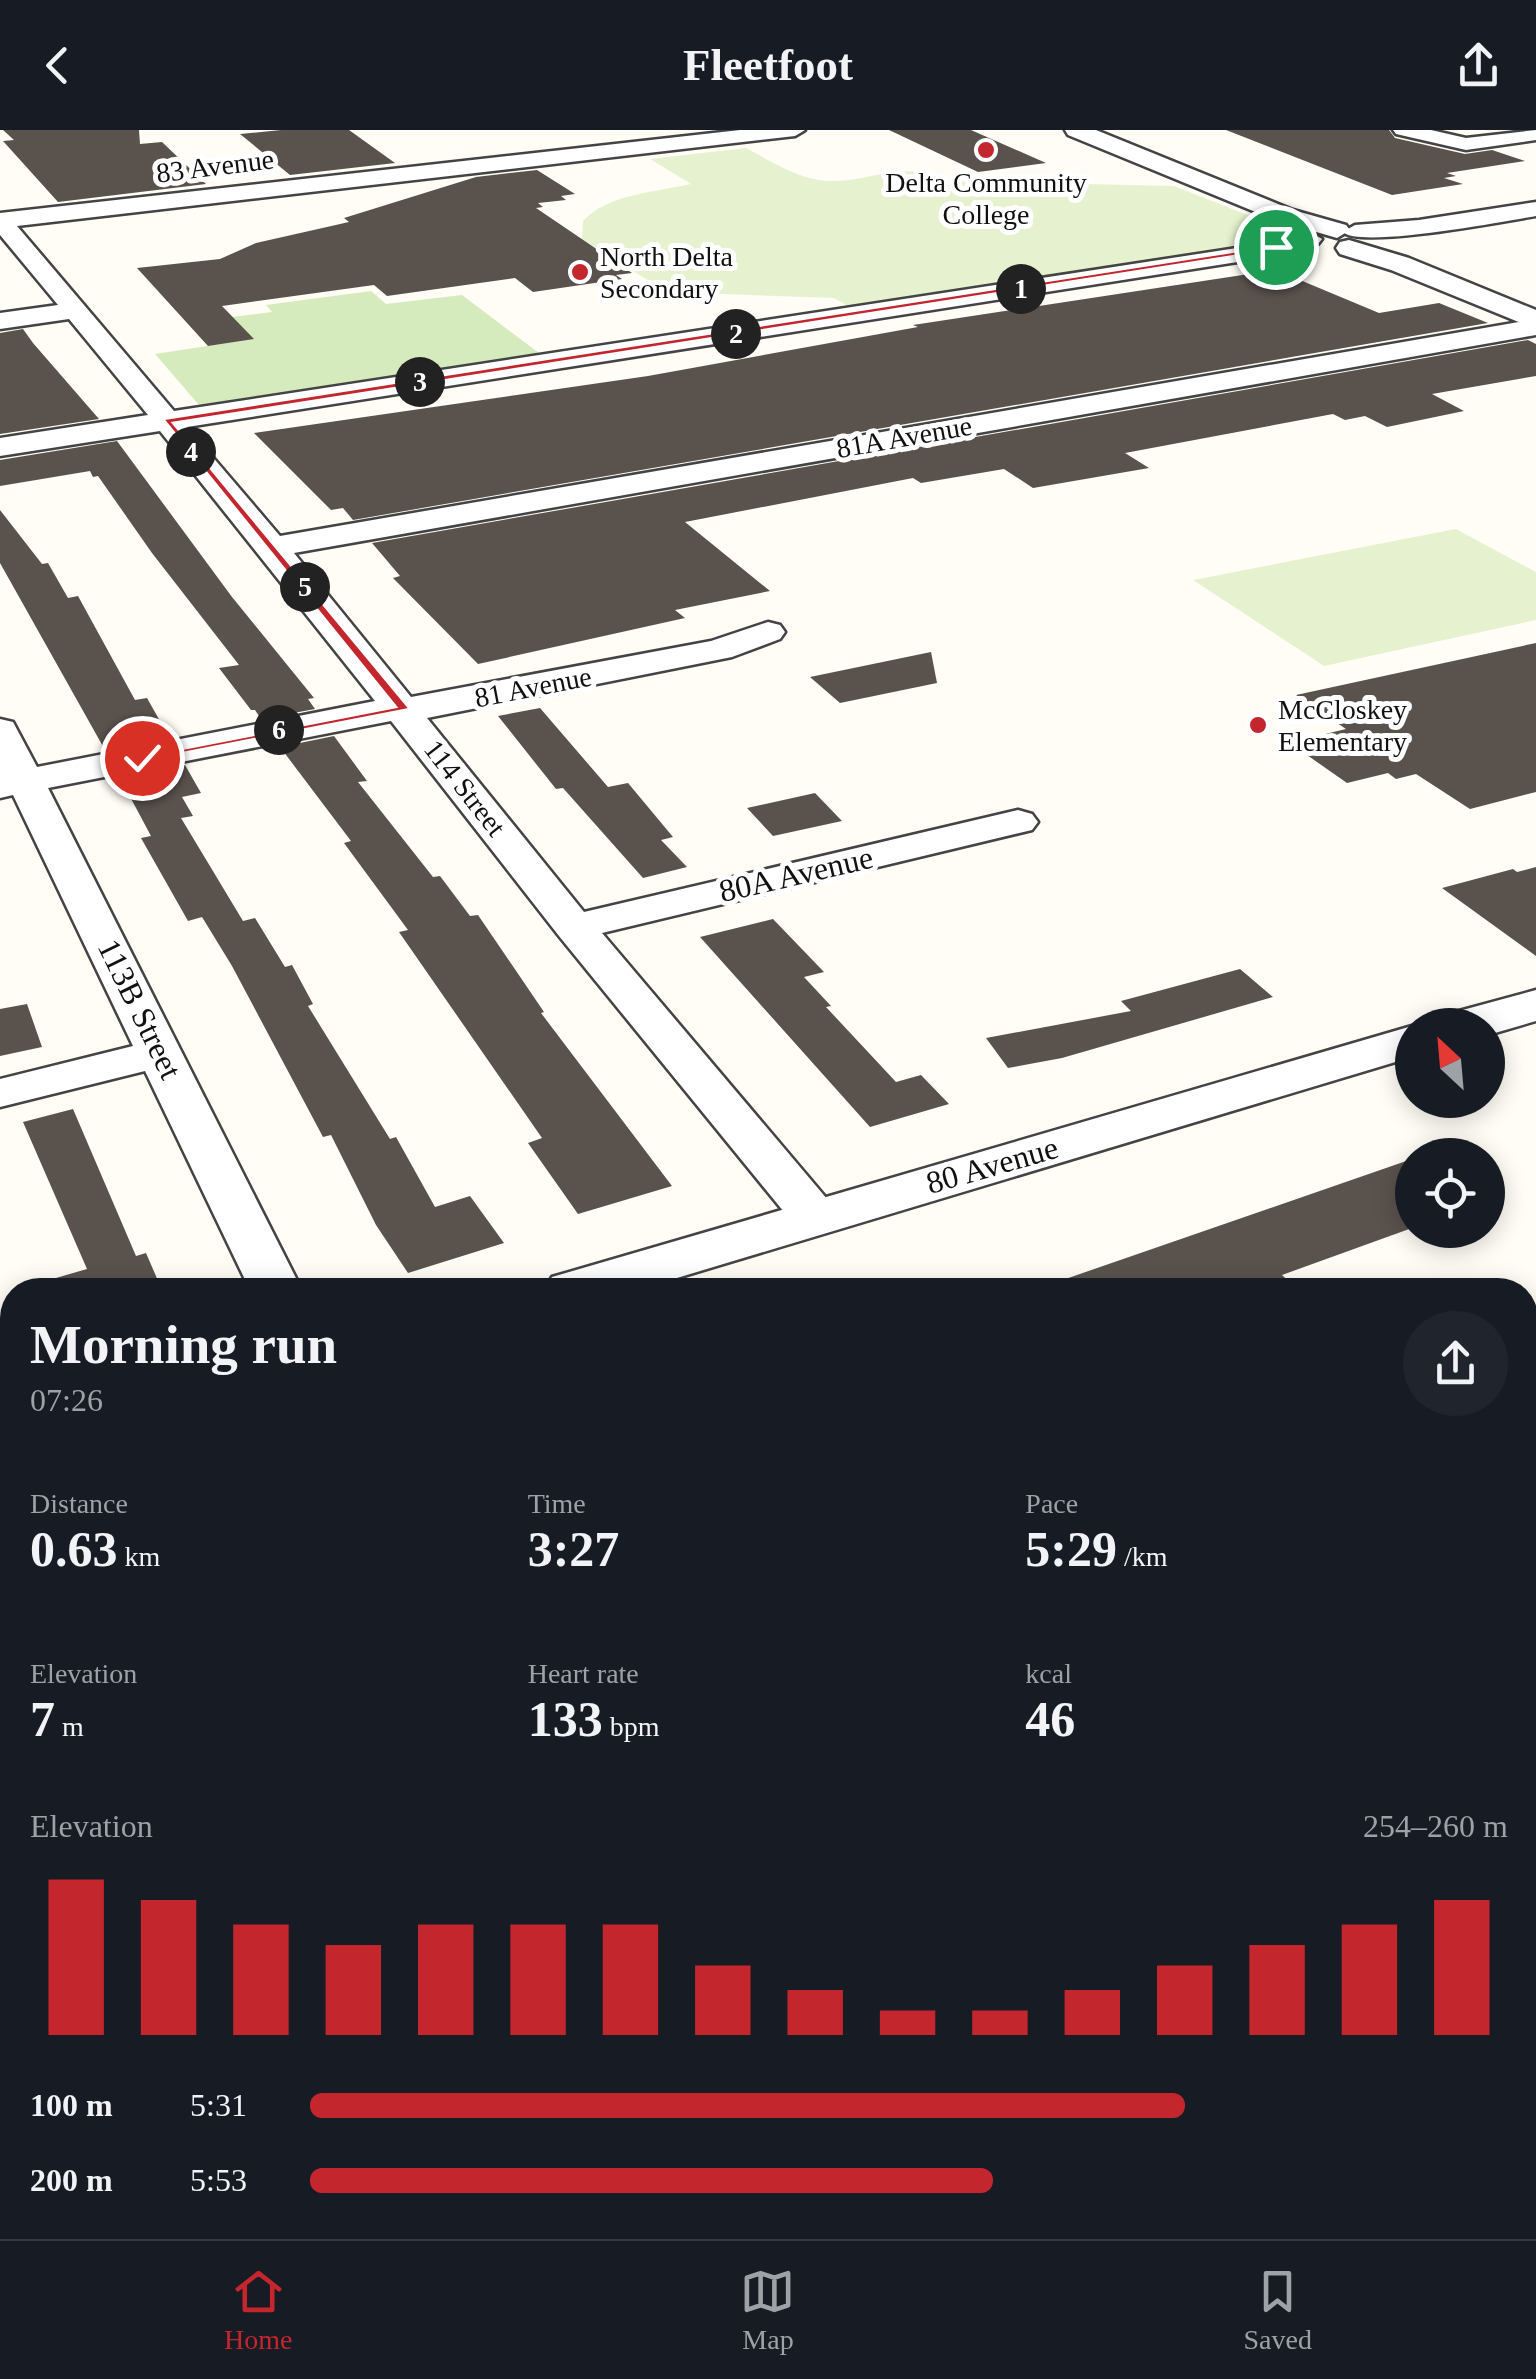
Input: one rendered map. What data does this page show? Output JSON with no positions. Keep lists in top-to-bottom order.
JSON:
{
  "streets": {
    "street": [
      "83 Avenue",
      "81A Avenue",
      "81 Avenue",
      "114 Street",
      "80A Avenue",
      "113B Street",
      "80 Avenue"
    ]
  },
  "crossings": [
    ["83 Avenue", "114 Street"],
    ["81A Avenue", "114 Street"],
    ["81 Avenue", "114 Street"],
    ["81 Avenue", "113B Street"],
    ["114 Street", "80A Avenue"],
    ["114 Street", "80 Avenue"]
  ],
  "places": ["Delta Community College", "North Delta Secondary", "McCloskey Elementary"],
  "north": "top left",
  "page": {
    "header": "Fleetfoot",
    "pins": [
      "1",
      "2",
      "3",
      "4",
      "5",
      "6"
    ],
    "heading": ["Morning run", "07:26"],
    "stats": [
      ["Distance", "0.63 km"],
      ["Time", "3:27"],
      ["Pace", "5:29 /km"],
      ["Elevation", "7 m"],
      ["Heart rate", "133 bpm"],
      ["kcal", "46"]
    ],
    "chart": ["Elevation", "254–260 m"],
    "list": [
      {
        "name": "100 m",
        "note": "5:31"
      },
      {
        "name": "200 m",
        "note": "5:53"
      }
    ],
    "tabs": ["Home", "Map", "Saved"]
  }
}
